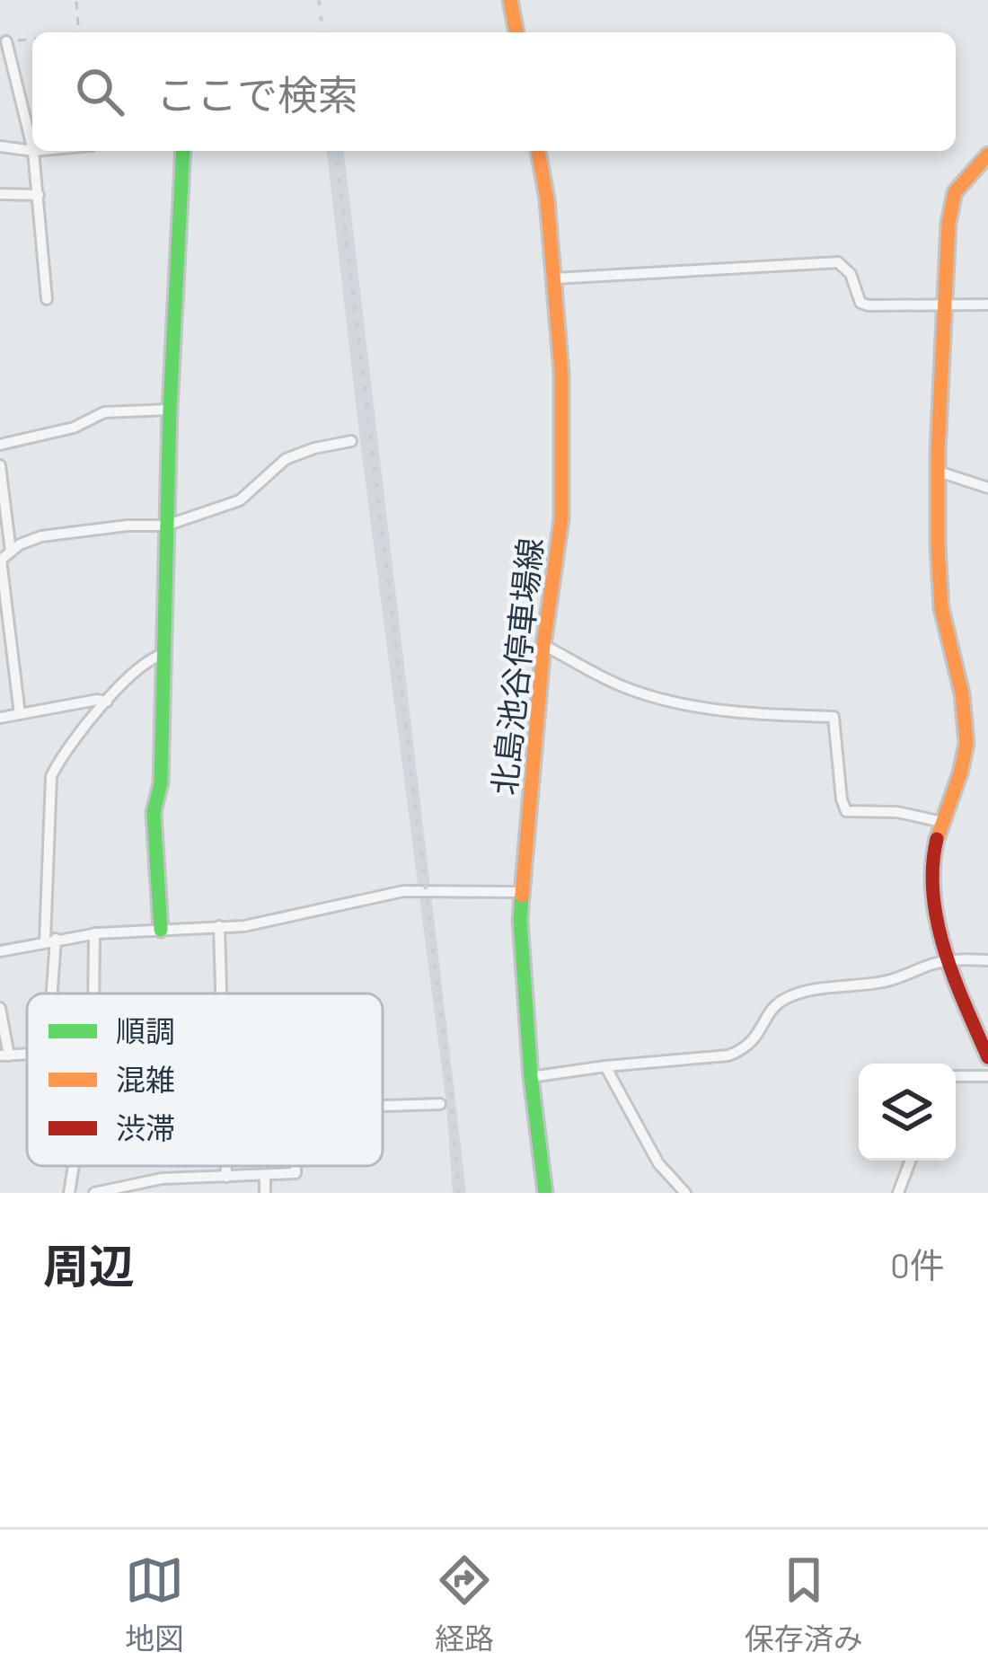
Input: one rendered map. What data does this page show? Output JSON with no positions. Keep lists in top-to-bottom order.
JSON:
{
  "streets": {
    "street": ["北島池谷停車場線"]
  },
  "legend": ["順調", "混雑", "渋滞"],
  "page": {
    "search": "ここで検索",
    "heading": ["周辺", "0件"],
    "nav": ["地図", "経路", "保存済み"]
  }
}
